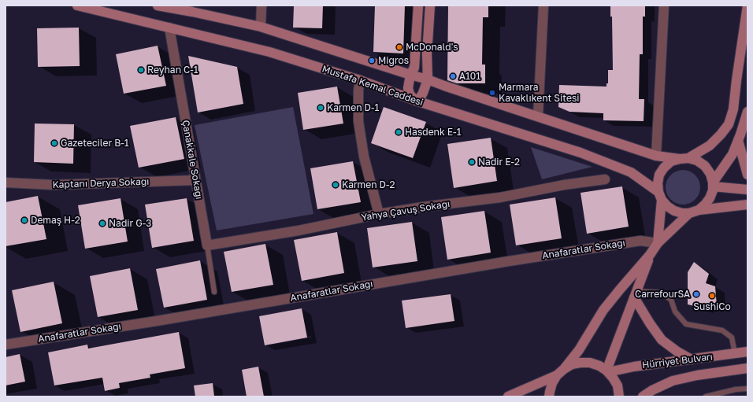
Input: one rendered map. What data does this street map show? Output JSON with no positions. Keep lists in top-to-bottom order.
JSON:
{
  "streets": {
    "main road": ["Mustafa Kemal Caddesi", "Hürriyet Bulvarı"],
    "street": [
      "Çanakkale Sokağı",
      "Kaptanı Derya Sokağı",
      "Yahya Çavuş Sokağı",
      "Anafaratlar Sokağı"
    ]
  },
  "crossings": [
    ["Mustafa Kemal Caddesi", "Çanakkale Sokağı"],
    ["Çanakkale Sokağı", "Kaptanı Derya Sokağı"],
    ["Çanakkale Sokağı", "Yahya Çavuş Sokağı"]
  ],
  "places": [
    "McDonald's",
    "Migros",
    "Reyhan C-1",
    "A101",
    "Marmara Kavaklıkent Sitesi",
    "Karmen D-1",
    "Hasdenk E-1",
    "Gazeteciler B-1",
    "Nadir E-2",
    "Karmen D-2",
    "Demaş H-2",
    "Nadir G-3",
    "CarrefourSA",
    "SushiCo"
  ]
}
